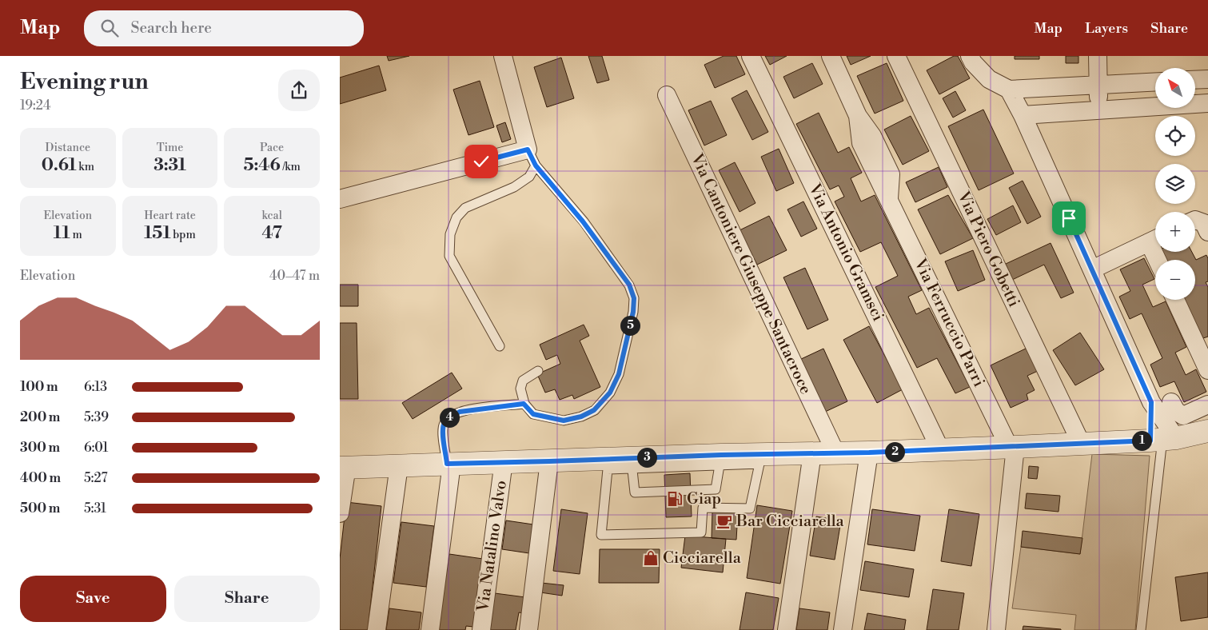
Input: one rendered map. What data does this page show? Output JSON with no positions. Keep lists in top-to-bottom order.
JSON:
{
  "streets": {
    "street": [
      "Via Piero Gobetti",
      "Via Antonio Gramsci",
      "Via Cantoniere Giuseppe Santacroce",
      "Via Ferruccio Parri",
      "Via Natalino Valvo"
    ]
  },
  "places": {
    "fuel station": ["Giap"],
    "cafe": ["Bar Cicciarella"],
    "shop": ["Cicciarella"]
  },
  "north": "top left",
  "page": {
    "header": "Map",
    "search": "Search here",
    "nav": ["Map", "Layers", "Share"],
    "heading": ["Evening run", "19:24"],
    "map_buttons": ["+", "−"],
    "stats": [
      ["Distance", "0.61 km"],
      ["Time", "3:31"],
      ["Pace", "5:46 /km"],
      ["Elevation", "11 m"],
      ["Heart rate", "151 bpm"],
      ["kcal", "47"]
    ],
    "chart": ["Elevation", "40–47 m"],
    "pins": [
      "5",
      "4",
      "1",
      "2",
      "3"
    ],
    "list": [
      {
        "name": "100 m",
        "note": "6:13"
      },
      {
        "name": "200 m",
        "note": "5:39"
      },
      {
        "name": "300 m",
        "note": "6:01"
      },
      {
        "name": "400 m",
        "note": "5:27"
      },
      {
        "name": "500 m",
        "note": "5:31"
      }
    ],
    "buttons": ["Save", "Share"]
  }
}
